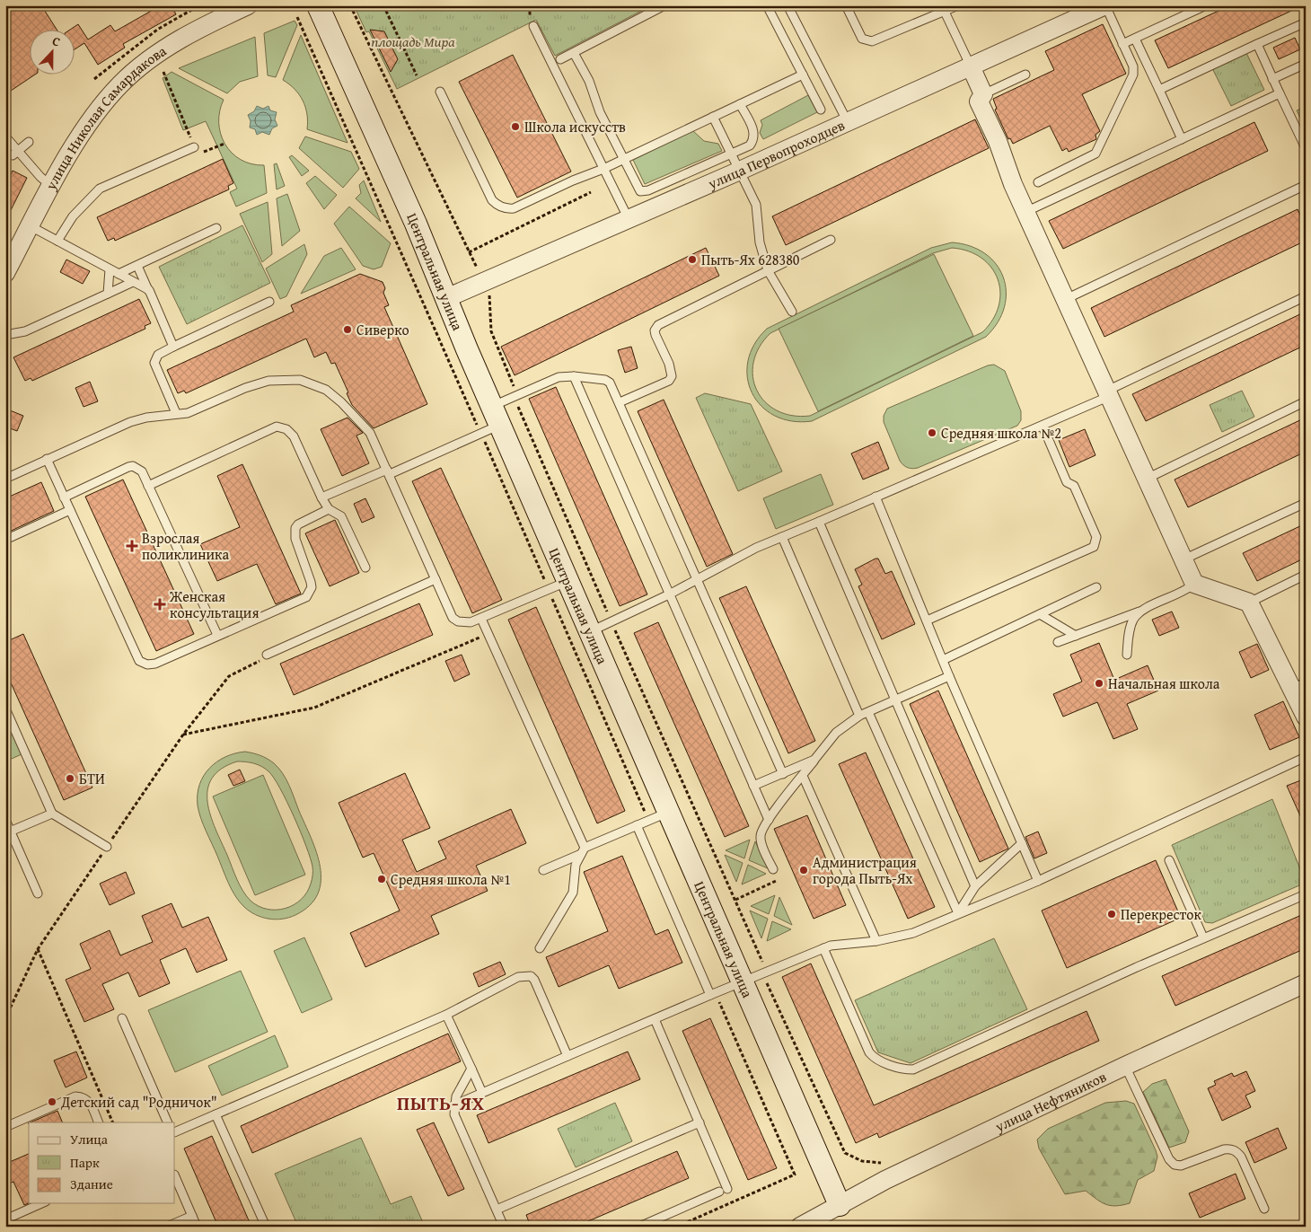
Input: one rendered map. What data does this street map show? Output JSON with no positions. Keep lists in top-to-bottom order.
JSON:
{
  "streets": {
    "main road": ["Центральная улица"],
    "street": ["улица Николая Самардакова", "улица Первопроходцев", "улица Нефтяников"]
  },
  "crossings": [
    ["улица Первопроходцев", "Центральная улица"],
    ["Центральная улица", "улица Нефтяников"]
  ],
  "districts": ["ПЫТЬ-ЯХ"],
  "parks": ["площадь Мира"],
  "places": {
    "other": [
      "Школа искусств",
      "Пыть-Ях 628380",
      "Сиверко",
      "Средняя школа №2",
      "Начальная школа",
      "БТИ",
      "Администрация города Пыть-Ях",
      "Средняя школа №1",
      "Перекресток",
      "Детский сад \"Родничок\""
    ],
    "health": ["Взрослая поликлиника", "Женская консультация"]
  },
  "legend": ["Улица", "Парк", "Здание"],
  "north": "top"
}
